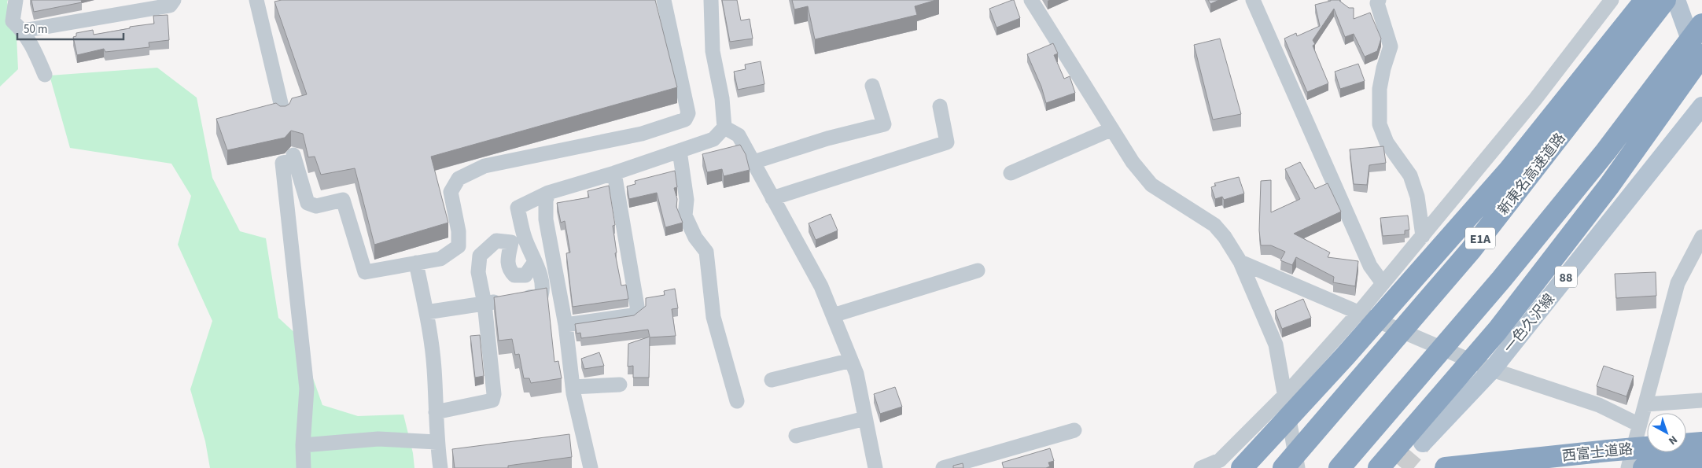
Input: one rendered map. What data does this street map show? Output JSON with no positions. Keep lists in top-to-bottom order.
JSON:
{
  "streets": {
    "highway": ["新東名高速道路", "E1A", "西富士道路"],
    "main road": ["88", "一色久沢線"]
  },
  "scale_bar": "50 m",
  "north": "bottom right"
}
